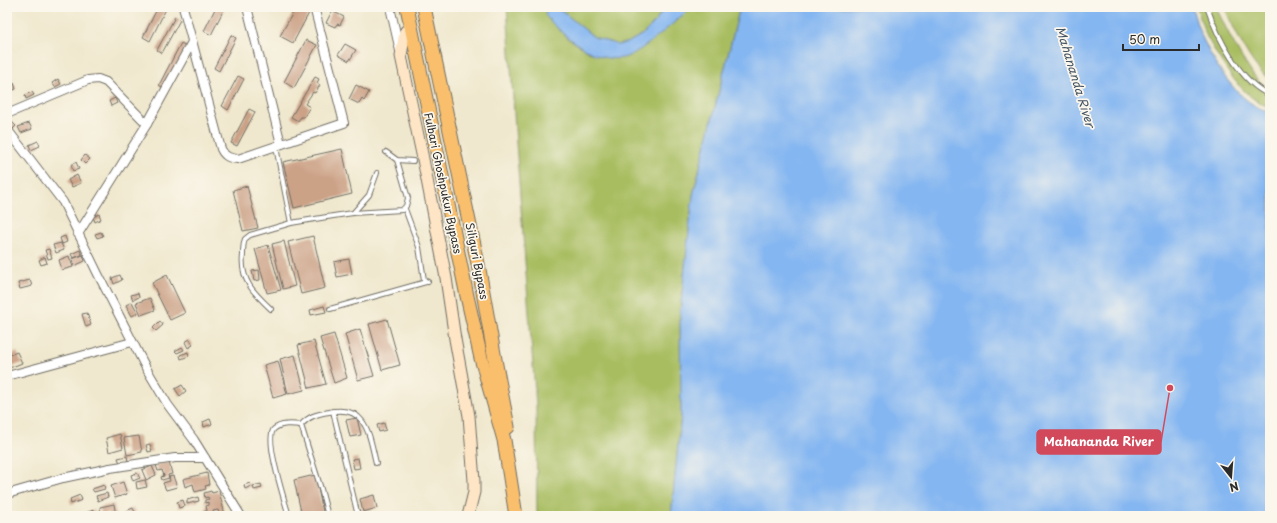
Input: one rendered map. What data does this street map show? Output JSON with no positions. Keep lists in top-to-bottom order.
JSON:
{
  "streets": {
    "highway": ["Fulbari Ghoshpukur Bypass", "Siliguri Bypass"]
  },
  "crossings": [
    ["Fulbari Ghoshpukur Bypass", "Siliguri Bypass"]
  ],
  "water": ["Mahananda River"],
  "places": ["Mahananda River"],
  "scale_bar": "50 m",
  "north": "bottom"
}
